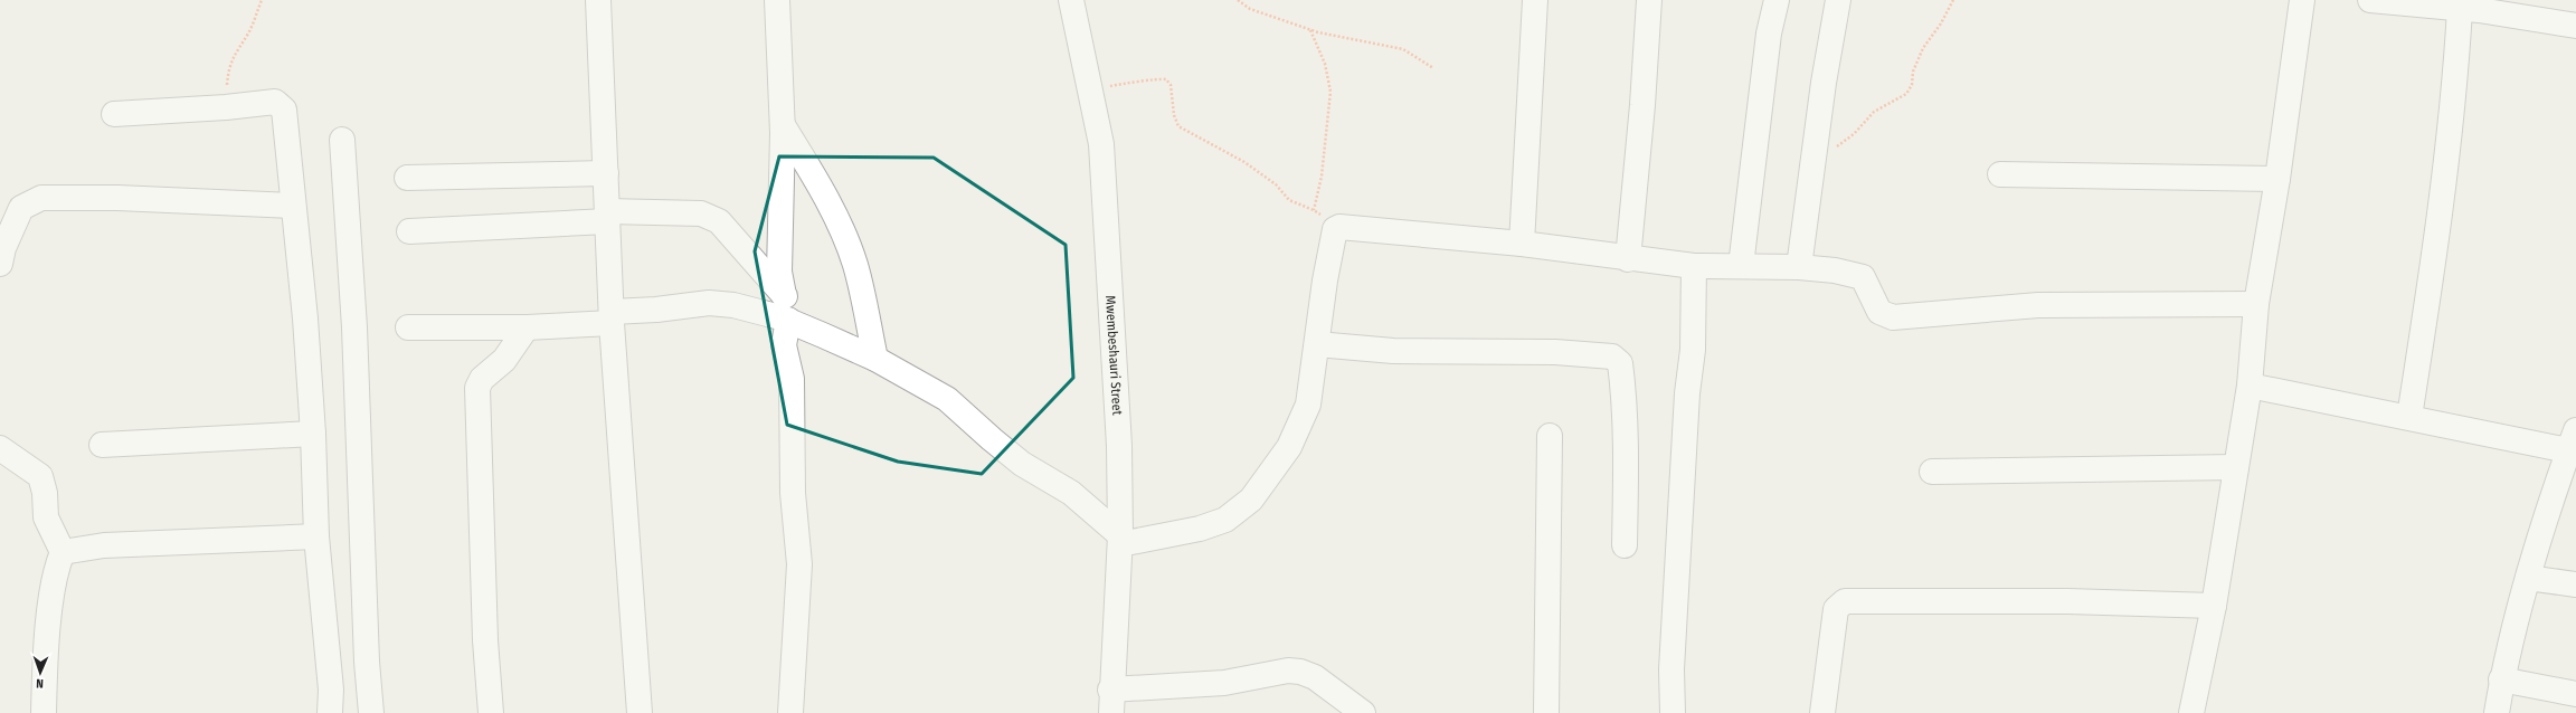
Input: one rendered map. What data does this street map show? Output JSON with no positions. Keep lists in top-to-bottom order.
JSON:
{
  "streets": {
    "street": ["Mwembeshauri Street"]
  },
  "north": "bottom"
}
